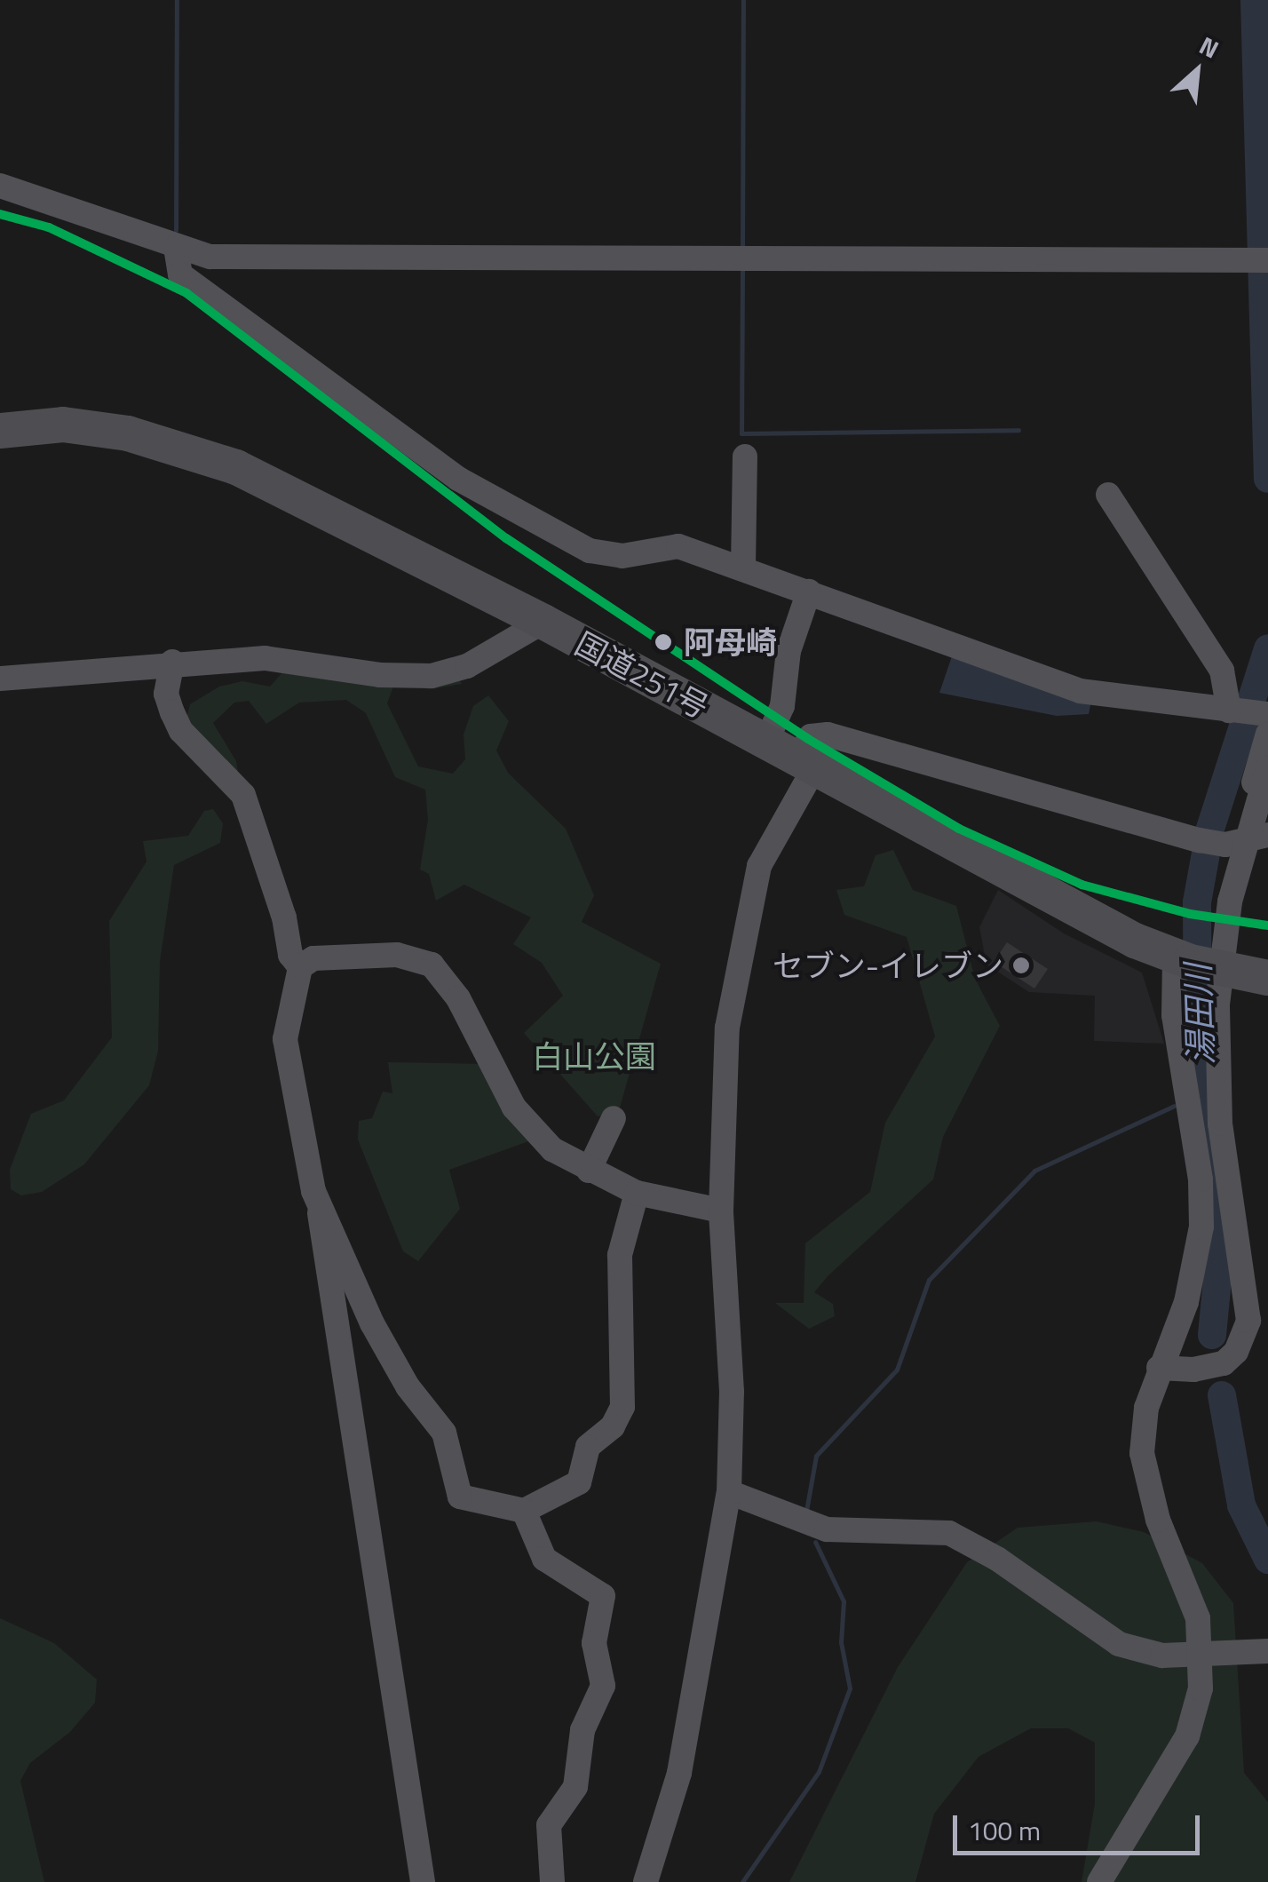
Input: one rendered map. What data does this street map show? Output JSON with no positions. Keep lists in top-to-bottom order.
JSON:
{
  "streets": {
    "highway": ["国道251号"]
  },
  "water": ["湯田川"],
  "parks": ["白山公園"],
  "places": ["阿母崎", "セブン-イレブン"],
  "scale_bar": "100 m",
  "north": "top right"
}
